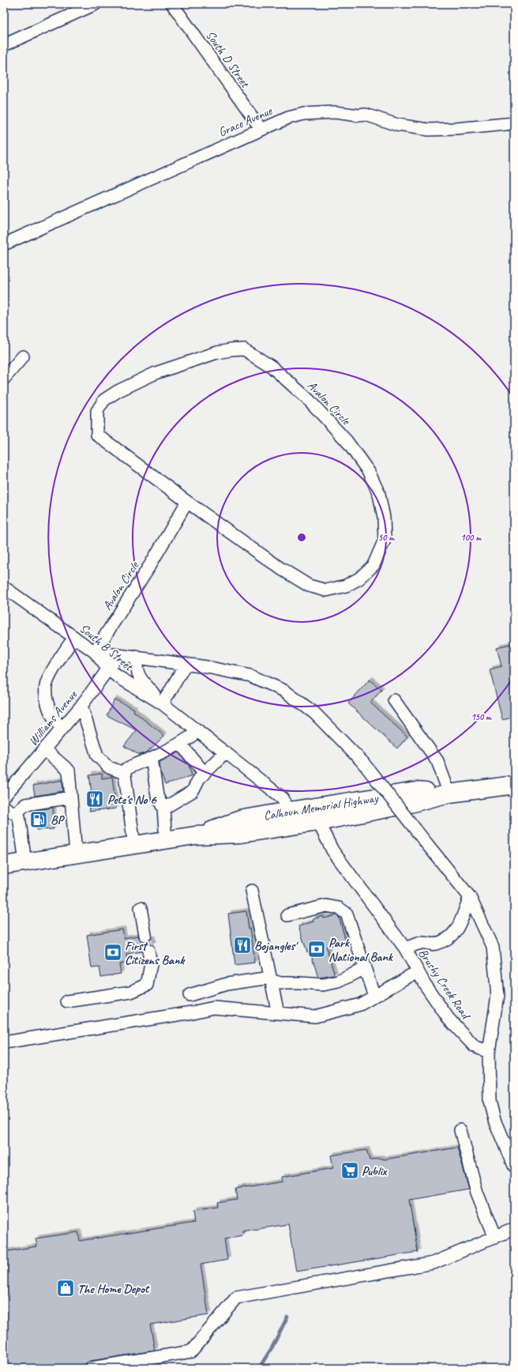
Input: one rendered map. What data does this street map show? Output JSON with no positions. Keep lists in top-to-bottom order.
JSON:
{
  "streets": {
    "highway": ["Calhoun Memorial Highway"],
    "street": [
      "South D Street",
      "Grace Avenue",
      "Avalon Circle",
      "South B Street",
      "Williams Avenue",
      "Brushy Creek Road"
    ]
  },
  "crossings": [
    ["South D Street", "Grace Avenue"],
    ["Avalon Circle", "South B Street"],
    ["South B Street", "Williams Avenue"],
    ["South B Street", "Calhoun Memorial Highway"],
    ["Calhoun Memorial Highway", "Brushy Creek Road"]
  ],
  "places": {
    "restaurant": ["Pete's No 6", "Bojangles'"],
    "fuel station": ["BP"],
    "bank": ["Park National Bank", "First Citizens Bank"],
    "supermarket": ["Publix"],
    "shop": ["The Home Depot"]
  },
  "rings": ["50 m", "100 m", "150 m"]
}
